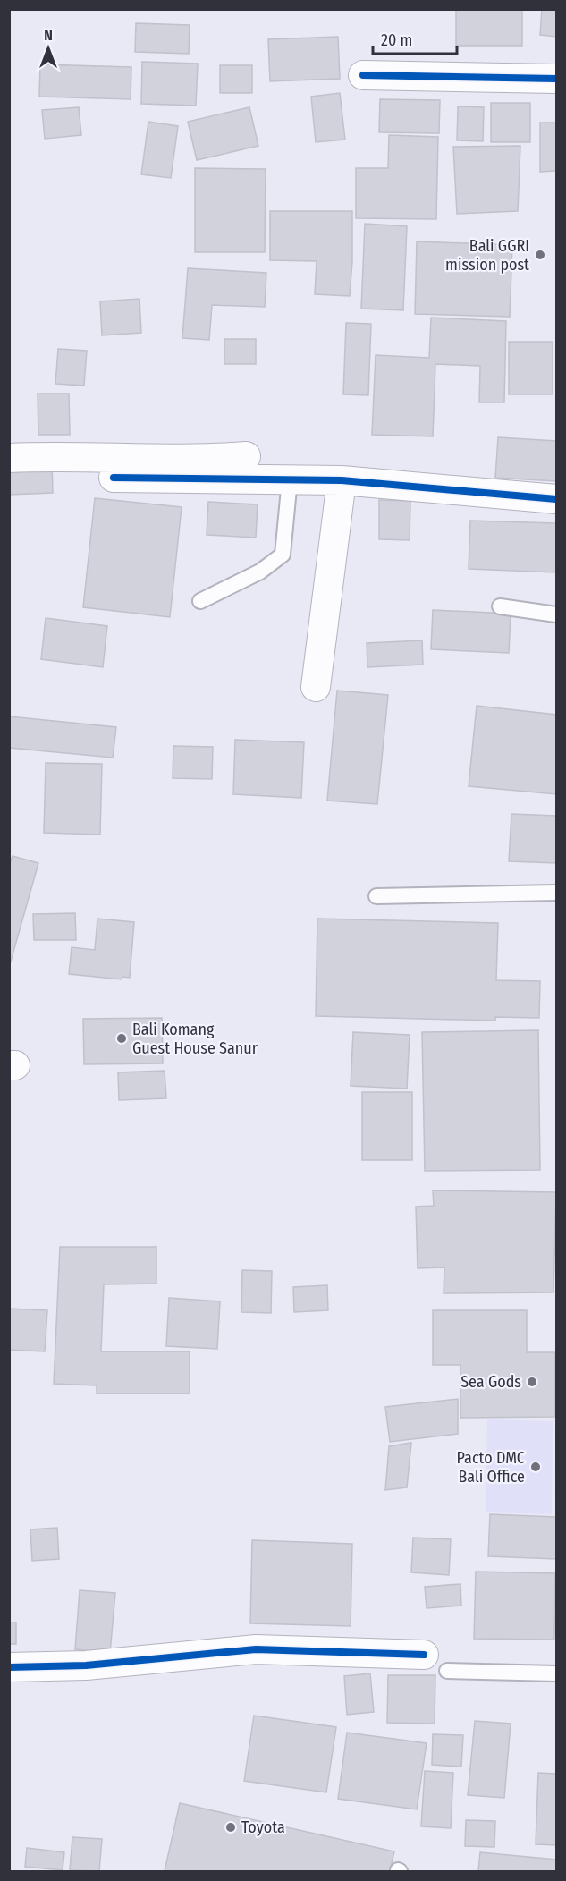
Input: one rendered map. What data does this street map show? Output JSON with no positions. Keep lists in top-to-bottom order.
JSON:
{
  "places": [
    "Bali GGRI mission post",
    "Bali Komang Guest House Sanur",
    "Sea Gods",
    "Pacto DMC Bali Office",
    "Toyota"
  ],
  "scale_bar": "20 m",
  "north": "top"
}
